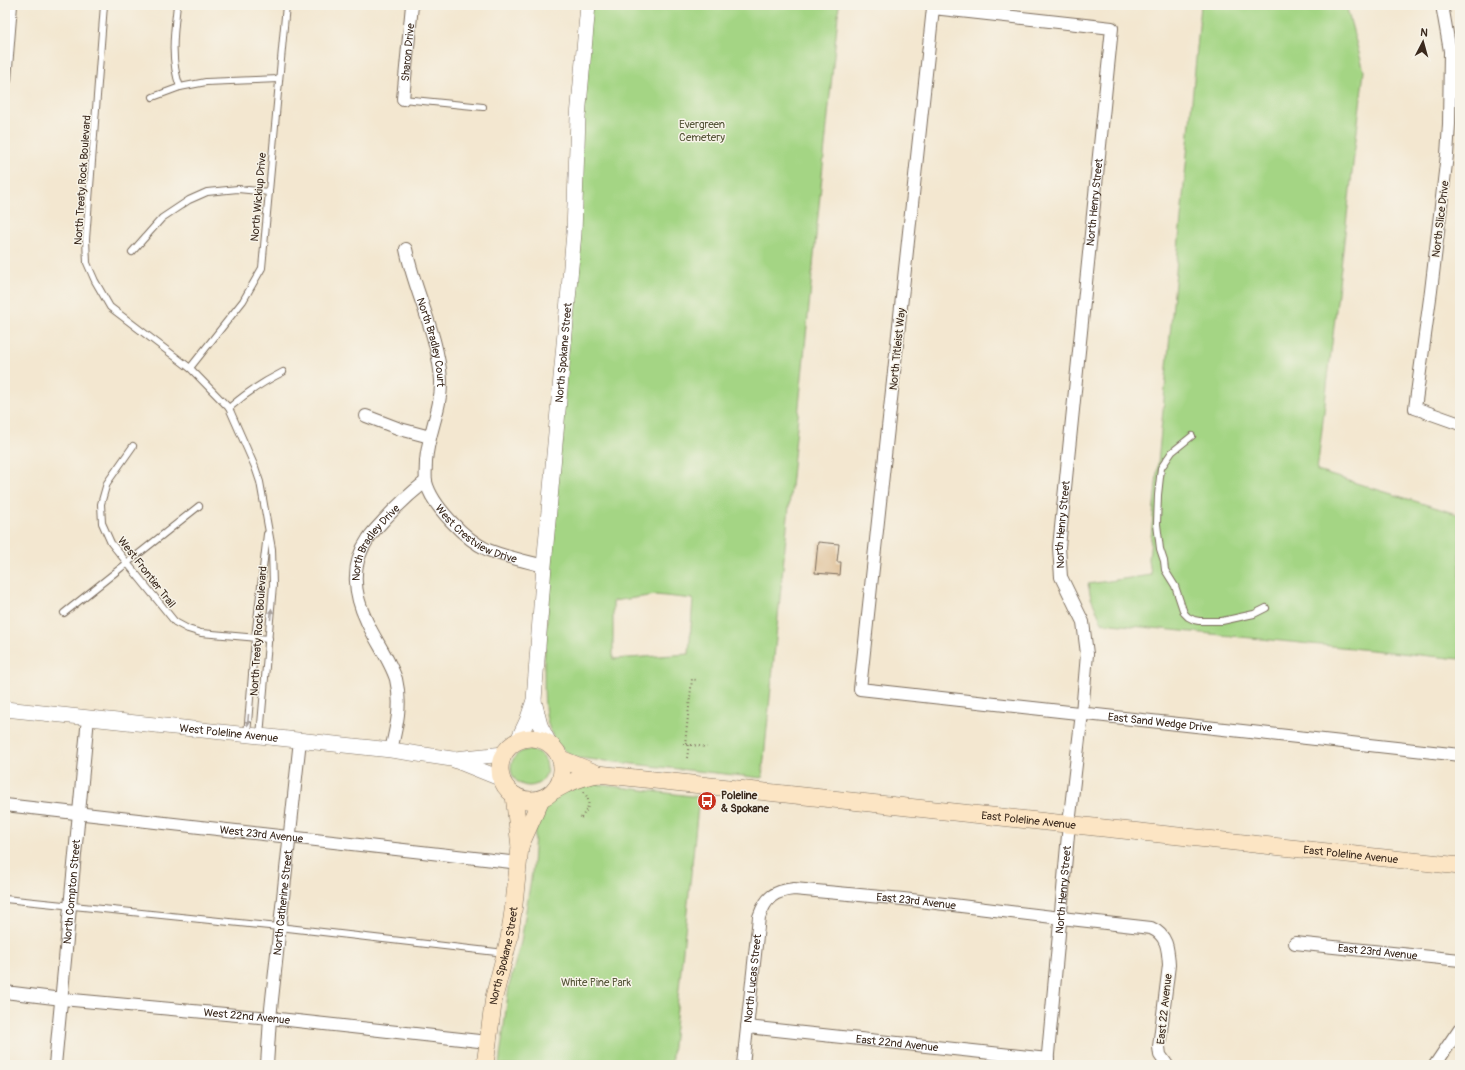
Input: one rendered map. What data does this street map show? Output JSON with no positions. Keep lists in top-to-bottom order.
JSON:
{
  "streets": {
    "main road": ["North Spokane Street", "East Poleline Avenue"],
    "street": [
      "Sharon Drive",
      "North Henry Street",
      "North Slice Drive",
      "North Bradley Court",
      "North Titleist Way",
      "West Crestview Drive",
      "North Bradley Drive",
      "East Sand Wedge Drive",
      "West Poleline Avenue",
      "West 23rd Avenue",
      "North Compton Street",
      "East 23rd Avenue",
      "North Catherine Street",
      "North Lucas Street",
      "East 22 Avenue",
      "West 22nd Avenue",
      "East 22nd Avenue"
    ],
    "lane": ["North Treaty Rock Boulevard", "North Wickiup Drive", "West Frontier Trail"]
  },
  "crossings": [
    ["North Treaty Rock Boulevard", "North Wickiup Drive"],
    ["North Treaty Rock Boulevard", "West Frontier Trail"],
    ["North Treaty Rock Boulevard", "West Poleline Avenue"],
    ["North Henry Street", "North Titleist Way"],
    ["North Henry Street", "East Sand Wedge Drive"],
    ["North Henry Street", "East Poleline Avenue"],
    ["North Henry Street", "East 23rd Avenue"],
    ["North Henry Street", "East 22nd Avenue"],
    ["North Titleist Way", "East Sand Wedge Drive"],
    ["North Spokane Street", "West Crestview Drive"],
    ["North Spokane Street", "West Poleline Avenue"],
    ["North Spokane Street", "East Poleline Avenue"],
    ["North Spokane Street", "West 23rd Avenue"],
    ["North Spokane Street", "West 22nd Avenue"],
    ["West Crestview Drive", "North Bradley Drive"],
    ["North Bradley Drive", "West Poleline Avenue"],
    ["West Poleline Avenue", "East Poleline Avenue"],
    ["West Poleline Avenue", "North Compton Street"],
    ["West Poleline Avenue", "North Catherine Street"],
    ["West 23rd Avenue", "North Compton Street"],
    ["West 23rd Avenue", "North Catherine Street"],
    ["North Compton Street", "West 22nd Avenue"],
    ["East 23rd Avenue", "North Lucas Street"],
    ["East 23rd Avenue", "East 22 Avenue"],
    ["North Catherine Street", "West 22nd Avenue"],
    ["North Lucas Street", "East 22nd Avenue"]
  ],
  "parks": ["Evergreen Cemetery", "White Pine Park"],
  "places": {
    "bus stop": ["Poleline & Spokane"]
  },
  "north": "top"
}
